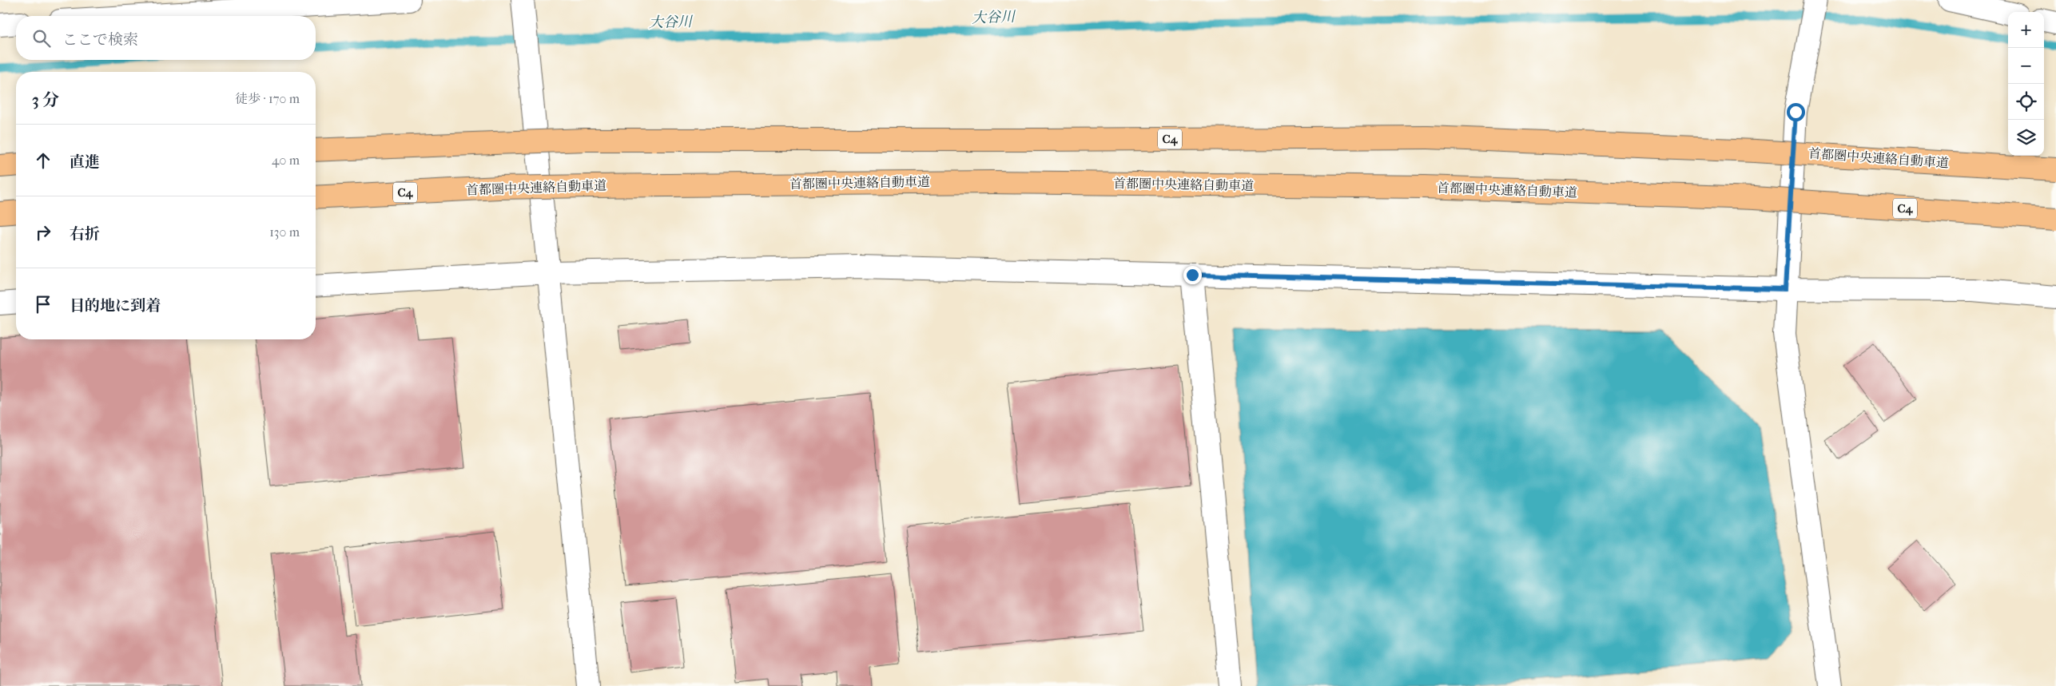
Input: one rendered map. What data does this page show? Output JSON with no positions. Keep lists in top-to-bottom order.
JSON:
{
  "streets": {
    "highway": ["C4", "首都圏中央連絡自動車道"]
  },
  "water": ["大谷川"],
  "page": {
    "map_buttons": ["+", "−"],
    "search": "ここで検索",
    "heading": ["3 分", "徒歩 · 170 m"],
    "list": [
      ["直進", "40 m"],
      ["右折", "130 m"],
      "目的地に到着"
    ]
  }
}
